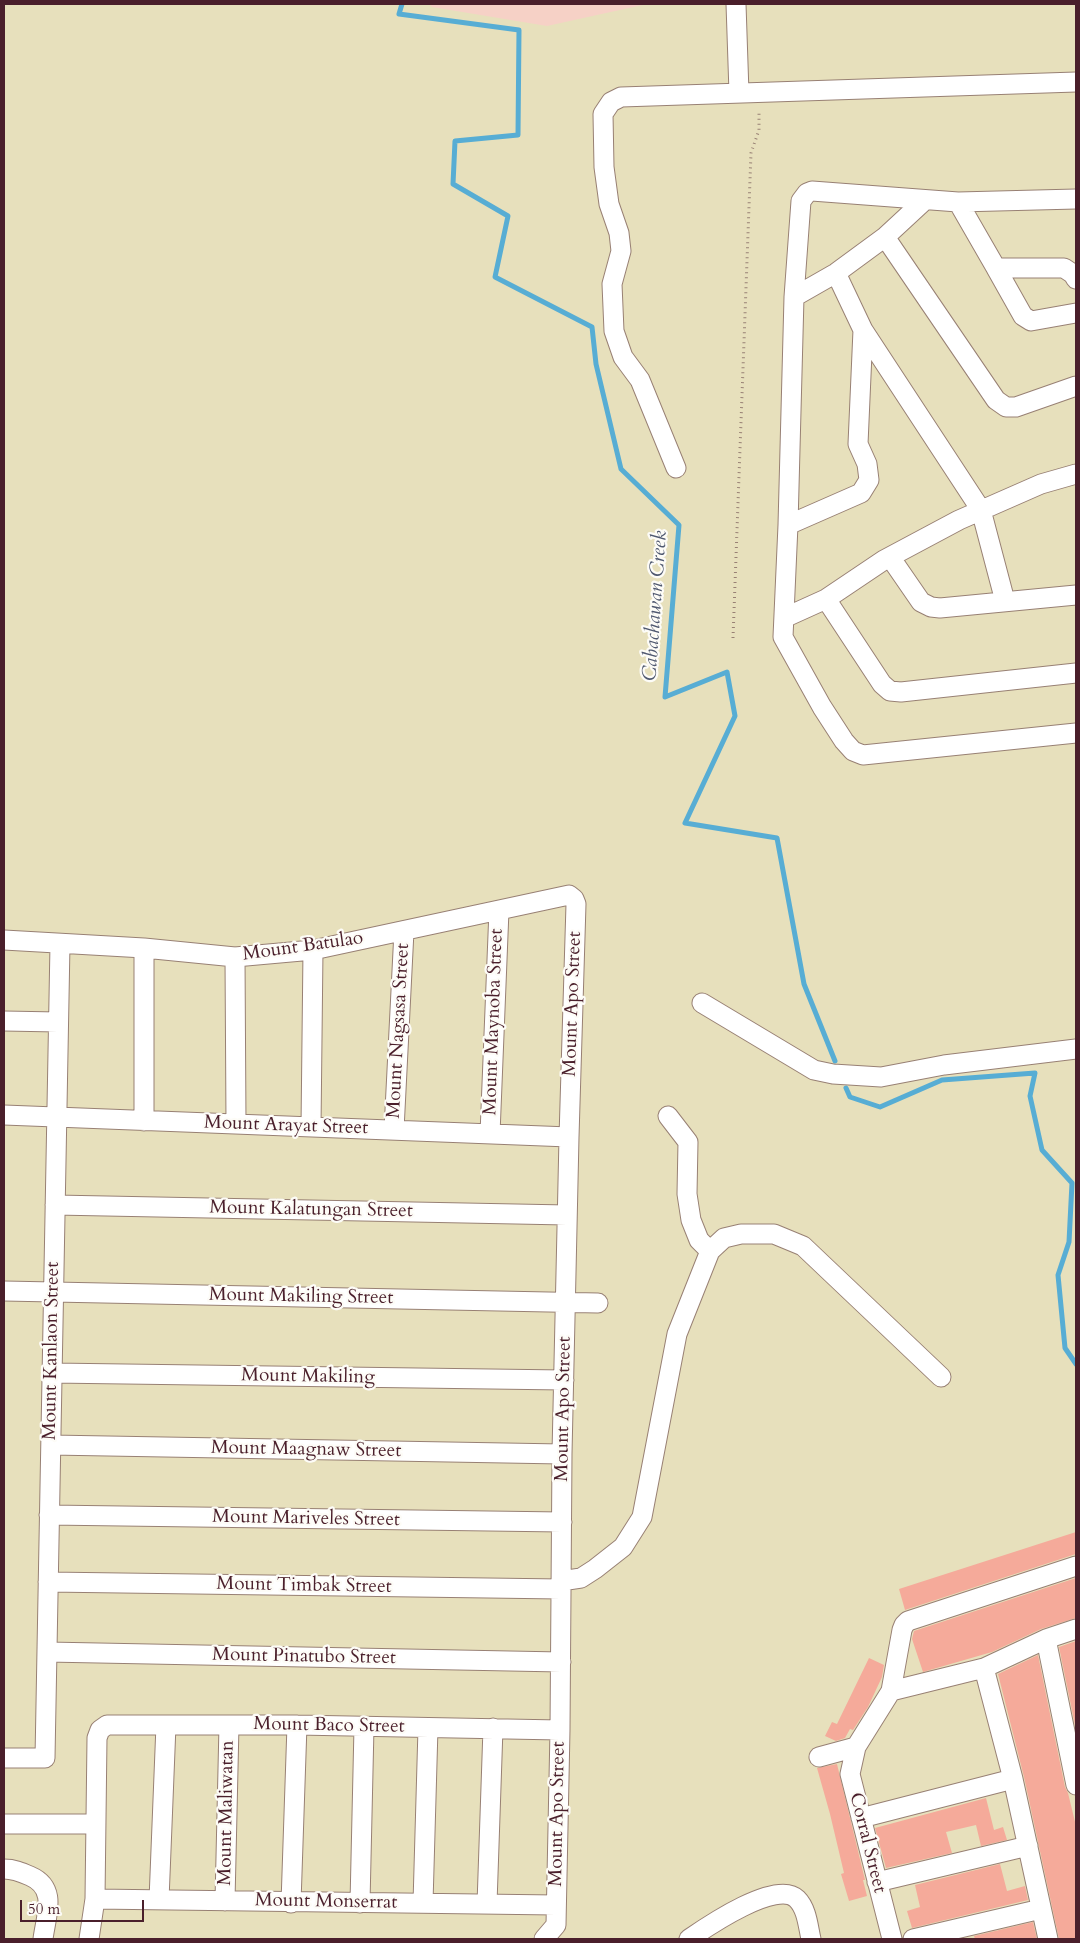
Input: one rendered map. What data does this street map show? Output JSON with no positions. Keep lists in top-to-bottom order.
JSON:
{
  "streets": {
    "street": [
      "Mount Batulao",
      "Mount Apo Street",
      "Mount Maynoba Street",
      "Mount Nagsasa Street",
      "Mount Arayat Street",
      "Mount Kalatungan Street",
      "Mount Makiling Street",
      "Mount Kanlaon Street",
      "Mount Makiling",
      "Mount Maagnaw Street",
      "Mount Mariveles Street",
      "Mount Timbak Street",
      "Mount Pinatubo Street",
      "Mount Baco Street",
      "Mount Maliwatan",
      "Corral Street",
      "Mount Monserrat"
    ]
  },
  "crossings": [
    ["Mount Batulao", "Mount Apo Street"],
    ["Mount Batulao", "Mount Maynoba Street"],
    ["Mount Batulao", "Mount Nagsasa Street"],
    ["Mount Batulao", "Mount Kanlaon Street"],
    ["Mount Apo Street", "Mount Arayat Street"],
    ["Mount Apo Street", "Mount Kalatungan Street"],
    ["Mount Apo Street", "Mount Makiling Street"],
    ["Mount Apo Street", "Mount Makiling"],
    ["Mount Apo Street", "Mount Maagnaw Street"],
    ["Mount Apo Street", "Mount Mariveles Street"],
    ["Mount Apo Street", "Mount Timbak Street"],
    ["Mount Apo Street", "Mount Pinatubo Street"],
    ["Mount Apo Street", "Mount Baco Street"],
    ["Mount Apo Street", "Mount Monserrat"],
    ["Mount Maynoba Street", "Mount Arayat Street"],
    ["Mount Nagsasa Street", "Mount Arayat Street"],
    ["Mount Arayat Street", "Mount Kanlaon Street"],
    ["Mount Kalatungan Street", "Mount Kanlaon Street"],
    ["Mount Makiling Street", "Mount Kanlaon Street"],
    ["Mount Kanlaon Street", "Mount Makiling"],
    ["Mount Kanlaon Street", "Mount Maagnaw Street"],
    ["Mount Kanlaon Street", "Mount Mariveles Street"],
    ["Mount Kanlaon Street", "Mount Timbak Street"],
    ["Mount Kanlaon Street", "Mount Pinatubo Street"],
    ["Mount Baco Street", "Mount Maliwatan"],
    ["Mount Maliwatan", "Mount Monserrat"]
  ],
  "water": ["Cabachawan Creek"],
  "scale_bar": "50 m"
}
